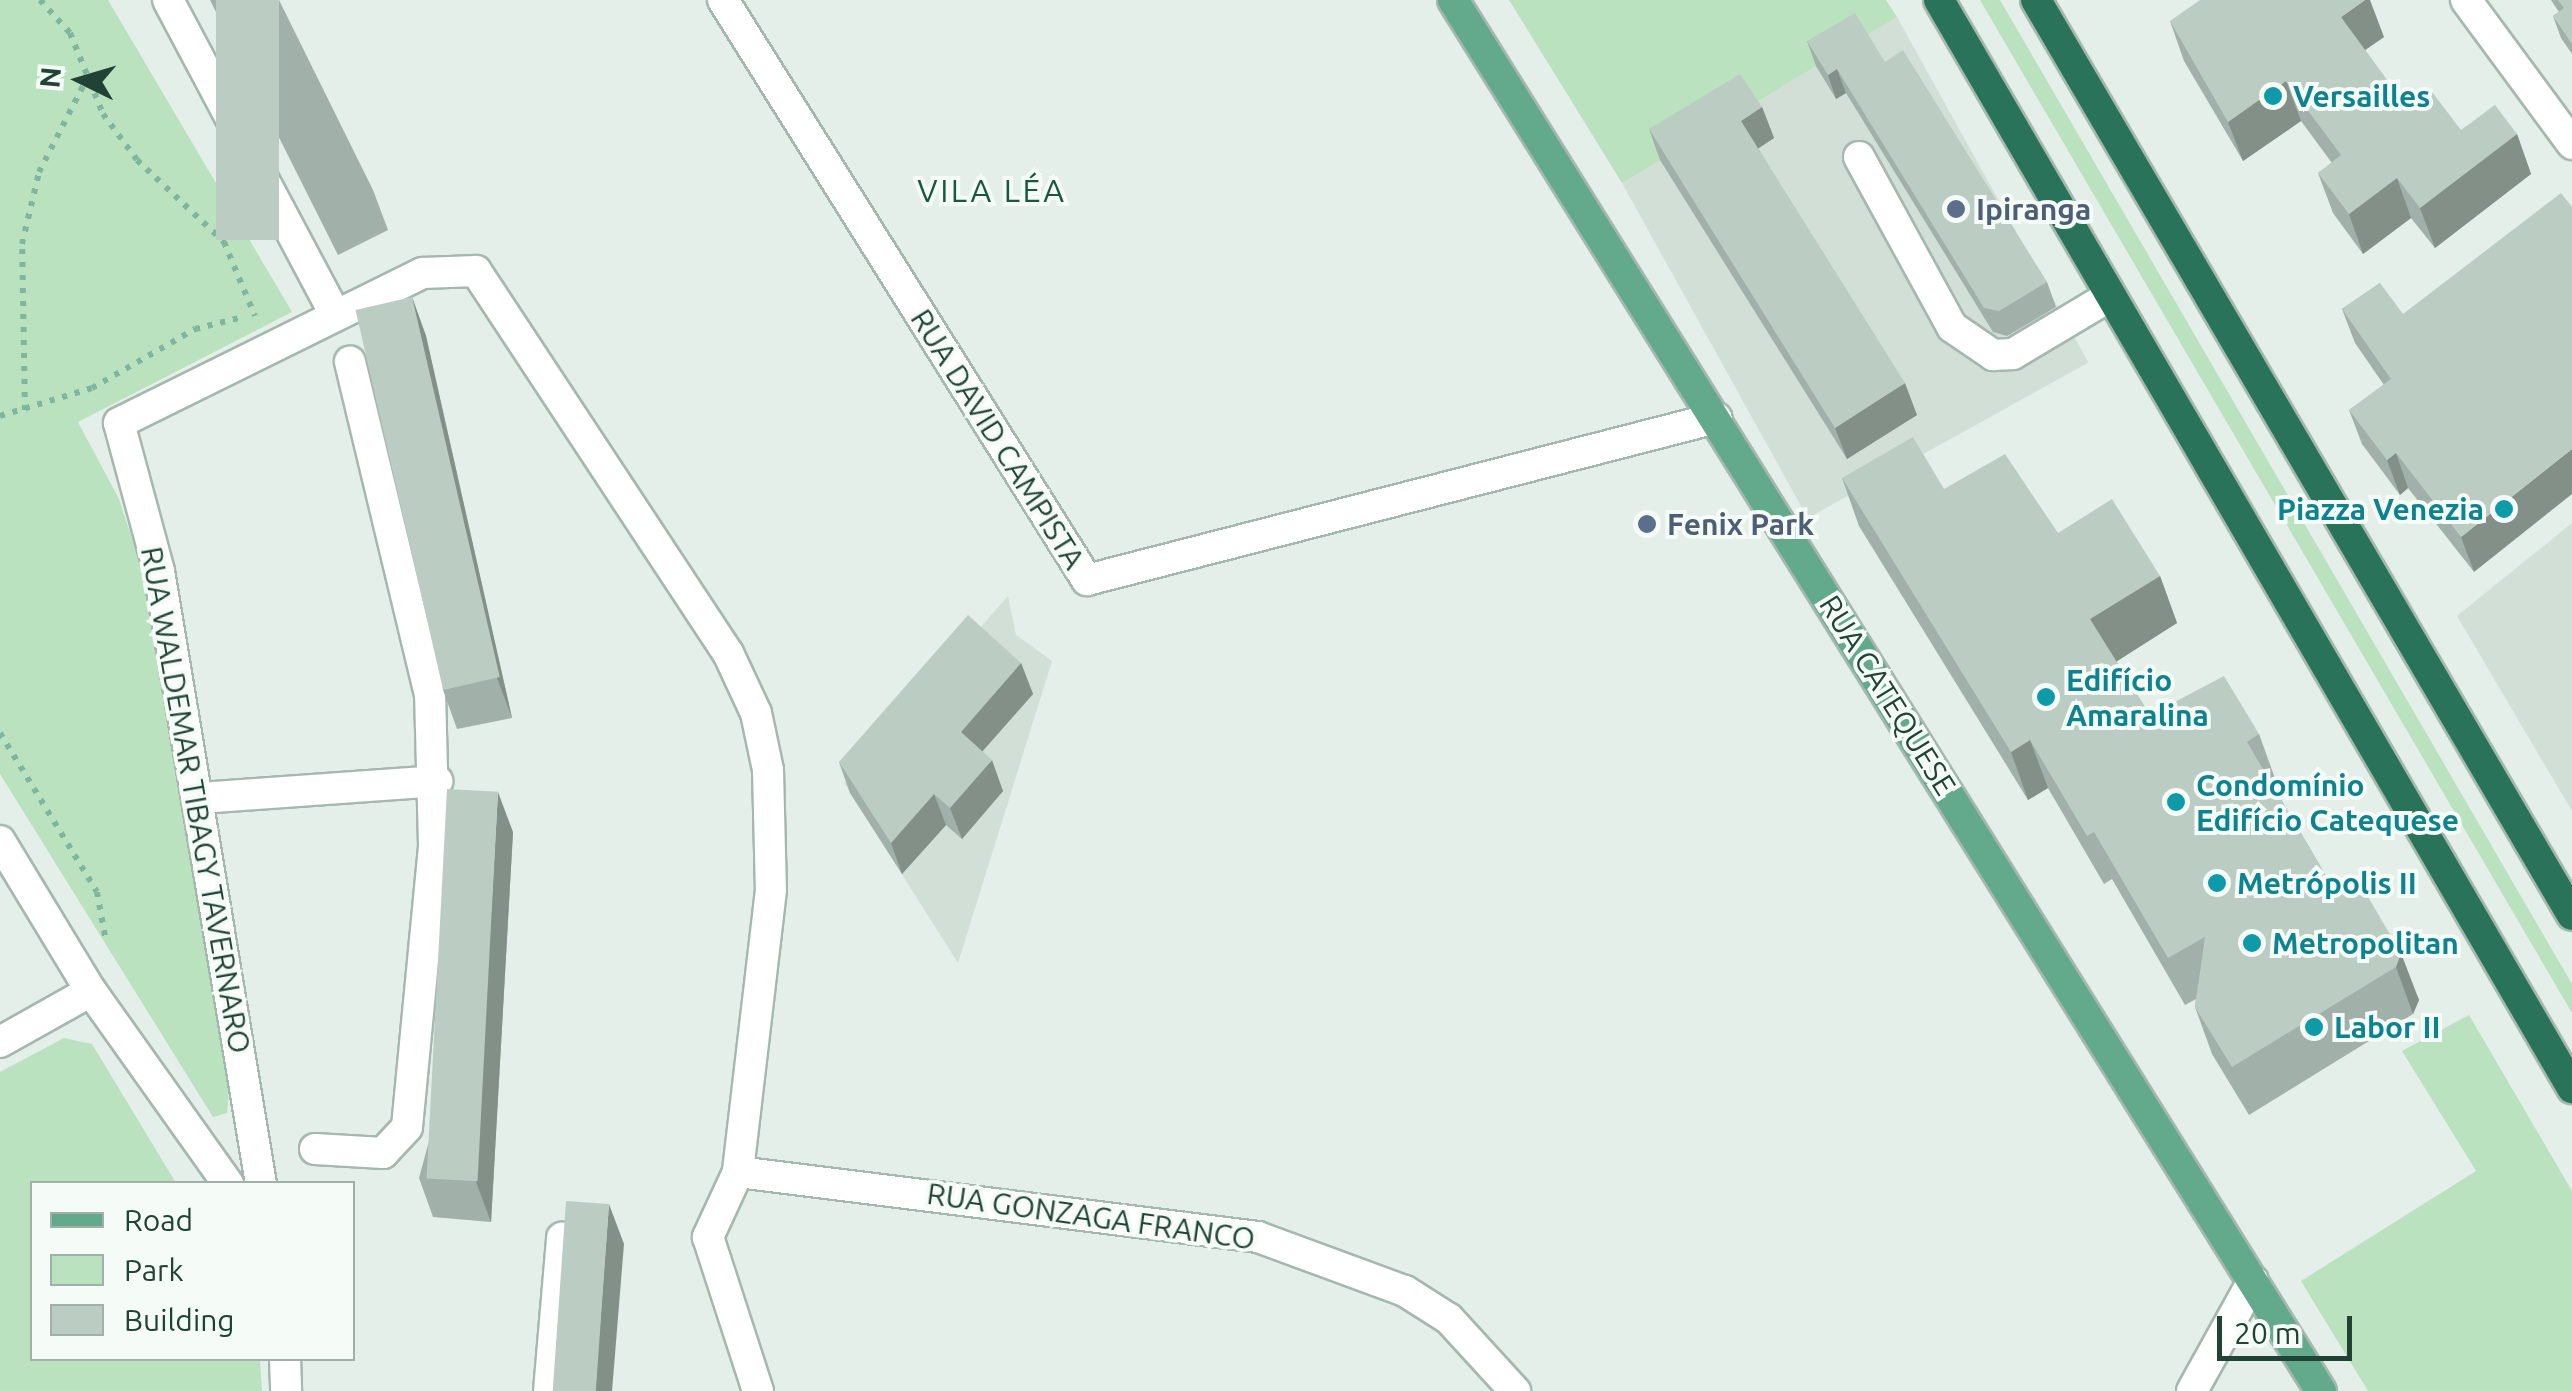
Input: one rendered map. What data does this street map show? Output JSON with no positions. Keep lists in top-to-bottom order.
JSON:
{
  "streets": {
    "main road": ["RUA CATEQUESE"],
    "street": ["RUA DAVID CAMPISTA", "RUA WALDEMAR TIBAGY TAVERNARO", "RUA GONZAGA FRANCO"]
  },
  "crossings": [
    ["RUA DAVID CAMPISTA", "RUA CATEQUESE"],
    ["RUA WALDEMAR TIBAGY TAVERNARO", "RUA GONZAGA FRANCO"]
  ],
  "districts": ["VILA LÉA"],
  "places": [
    "Versailles",
    "Ipiranga",
    "Piazza Venezia",
    "Fenix Park",
    "Edifício Amaralina",
    "Condomínio Edifício Catequese",
    "Metrópolis II",
    "Metropolitan",
    "Labor II"
  ],
  "legend": ["Road", "Park", "Building"],
  "scale_bar": "20 m",
  "north": "left"
}
